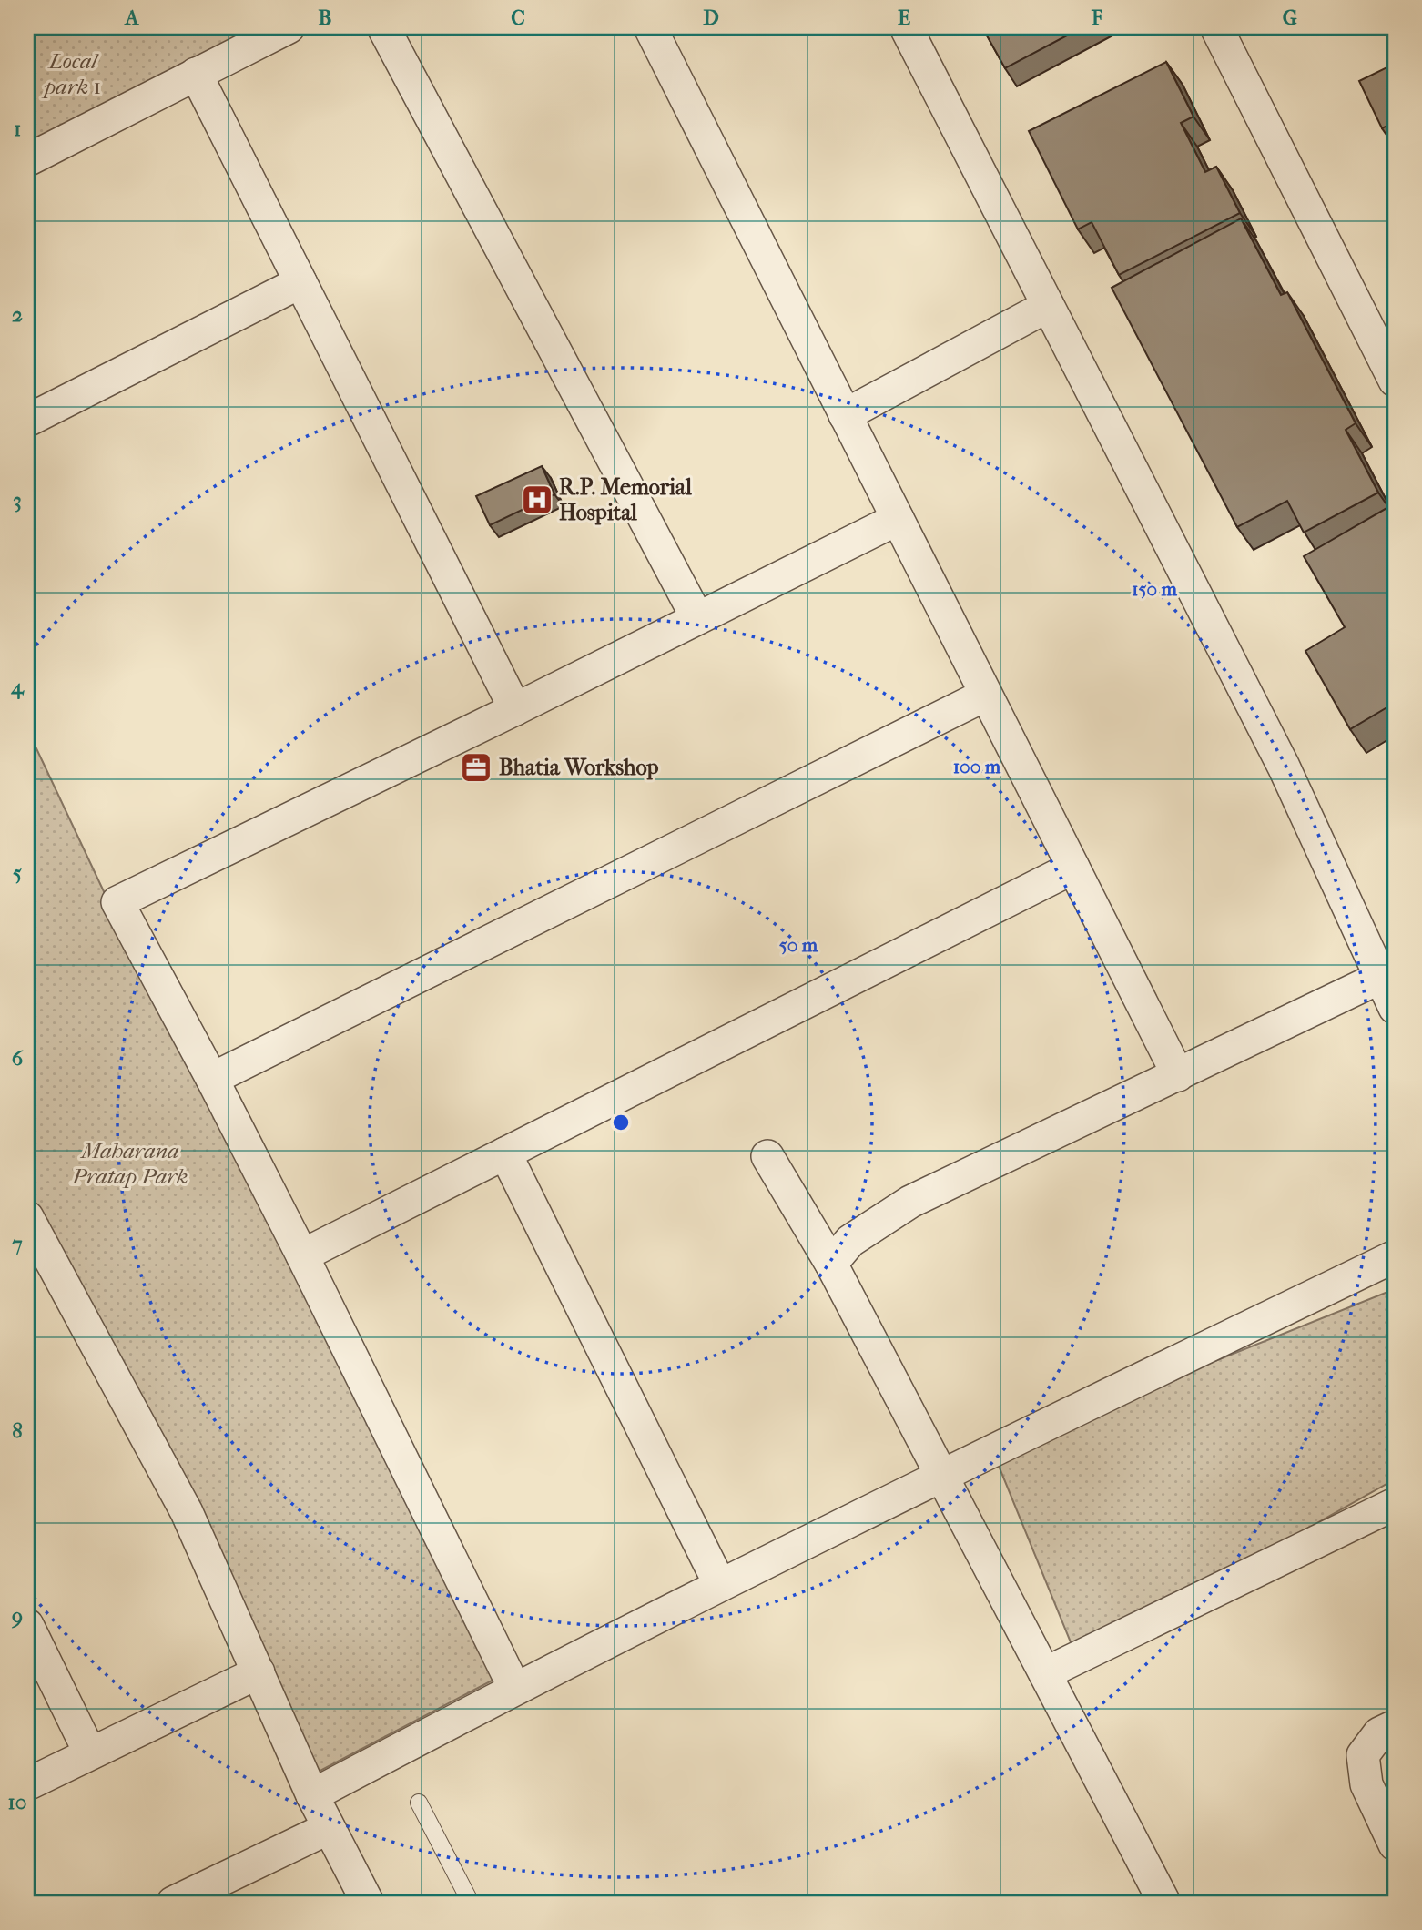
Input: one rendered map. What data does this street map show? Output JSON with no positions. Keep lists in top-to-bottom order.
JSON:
{
  "parks": ["Local park 1", "Maharana Pratap Park"],
  "places": {
    "hospital": ["R.P. Memorial Hospital"],
    "office": ["Bhatia Workshop"]
  },
  "grid": {
    "columns": [
      "A",
      "B",
      "C",
      "D",
      "E",
      "F",
      "G"
    ],
    "rows": [
      "1",
      "2",
      "3",
      "4",
      "5",
      "6",
      "7",
      "8",
      "9",
      "10"
    ]
  },
  "rings": ["150 m", "100 m", "50 m"]
}
